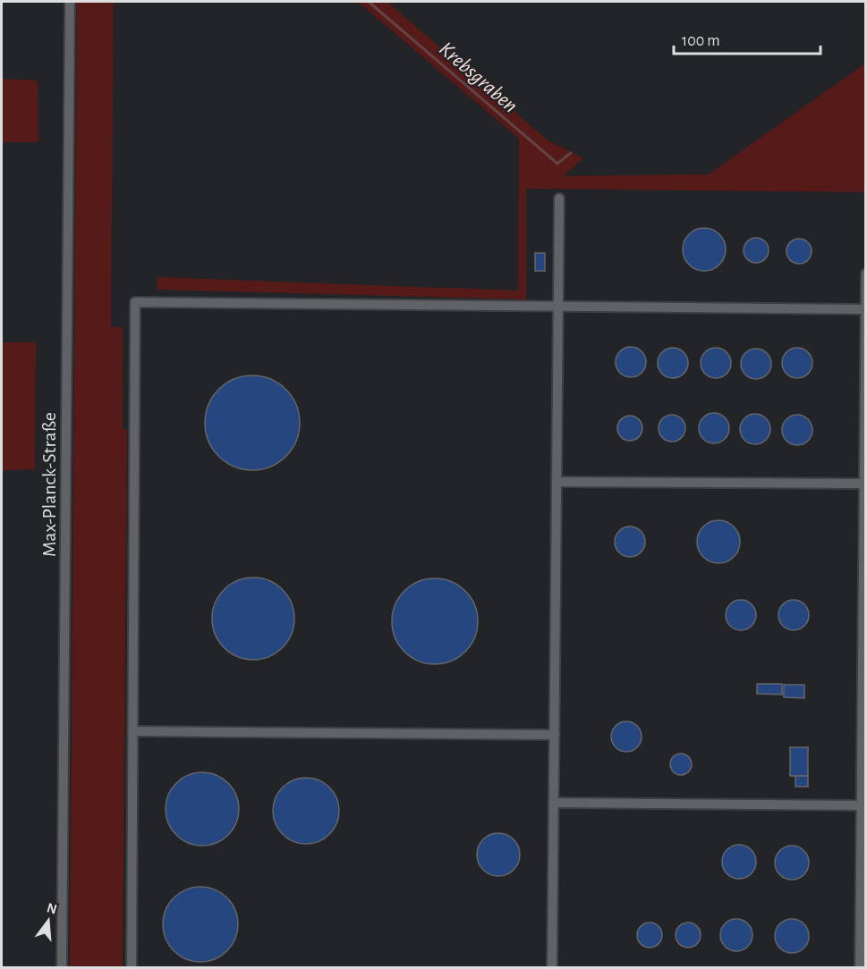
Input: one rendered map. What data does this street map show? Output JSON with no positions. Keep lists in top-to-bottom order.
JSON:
{
  "streets": {
    "street": ["Max-Planck-Straße"]
  },
  "water": ["Krebsgraben"],
  "scale_bar": "100 m",
  "north": "top"
}
